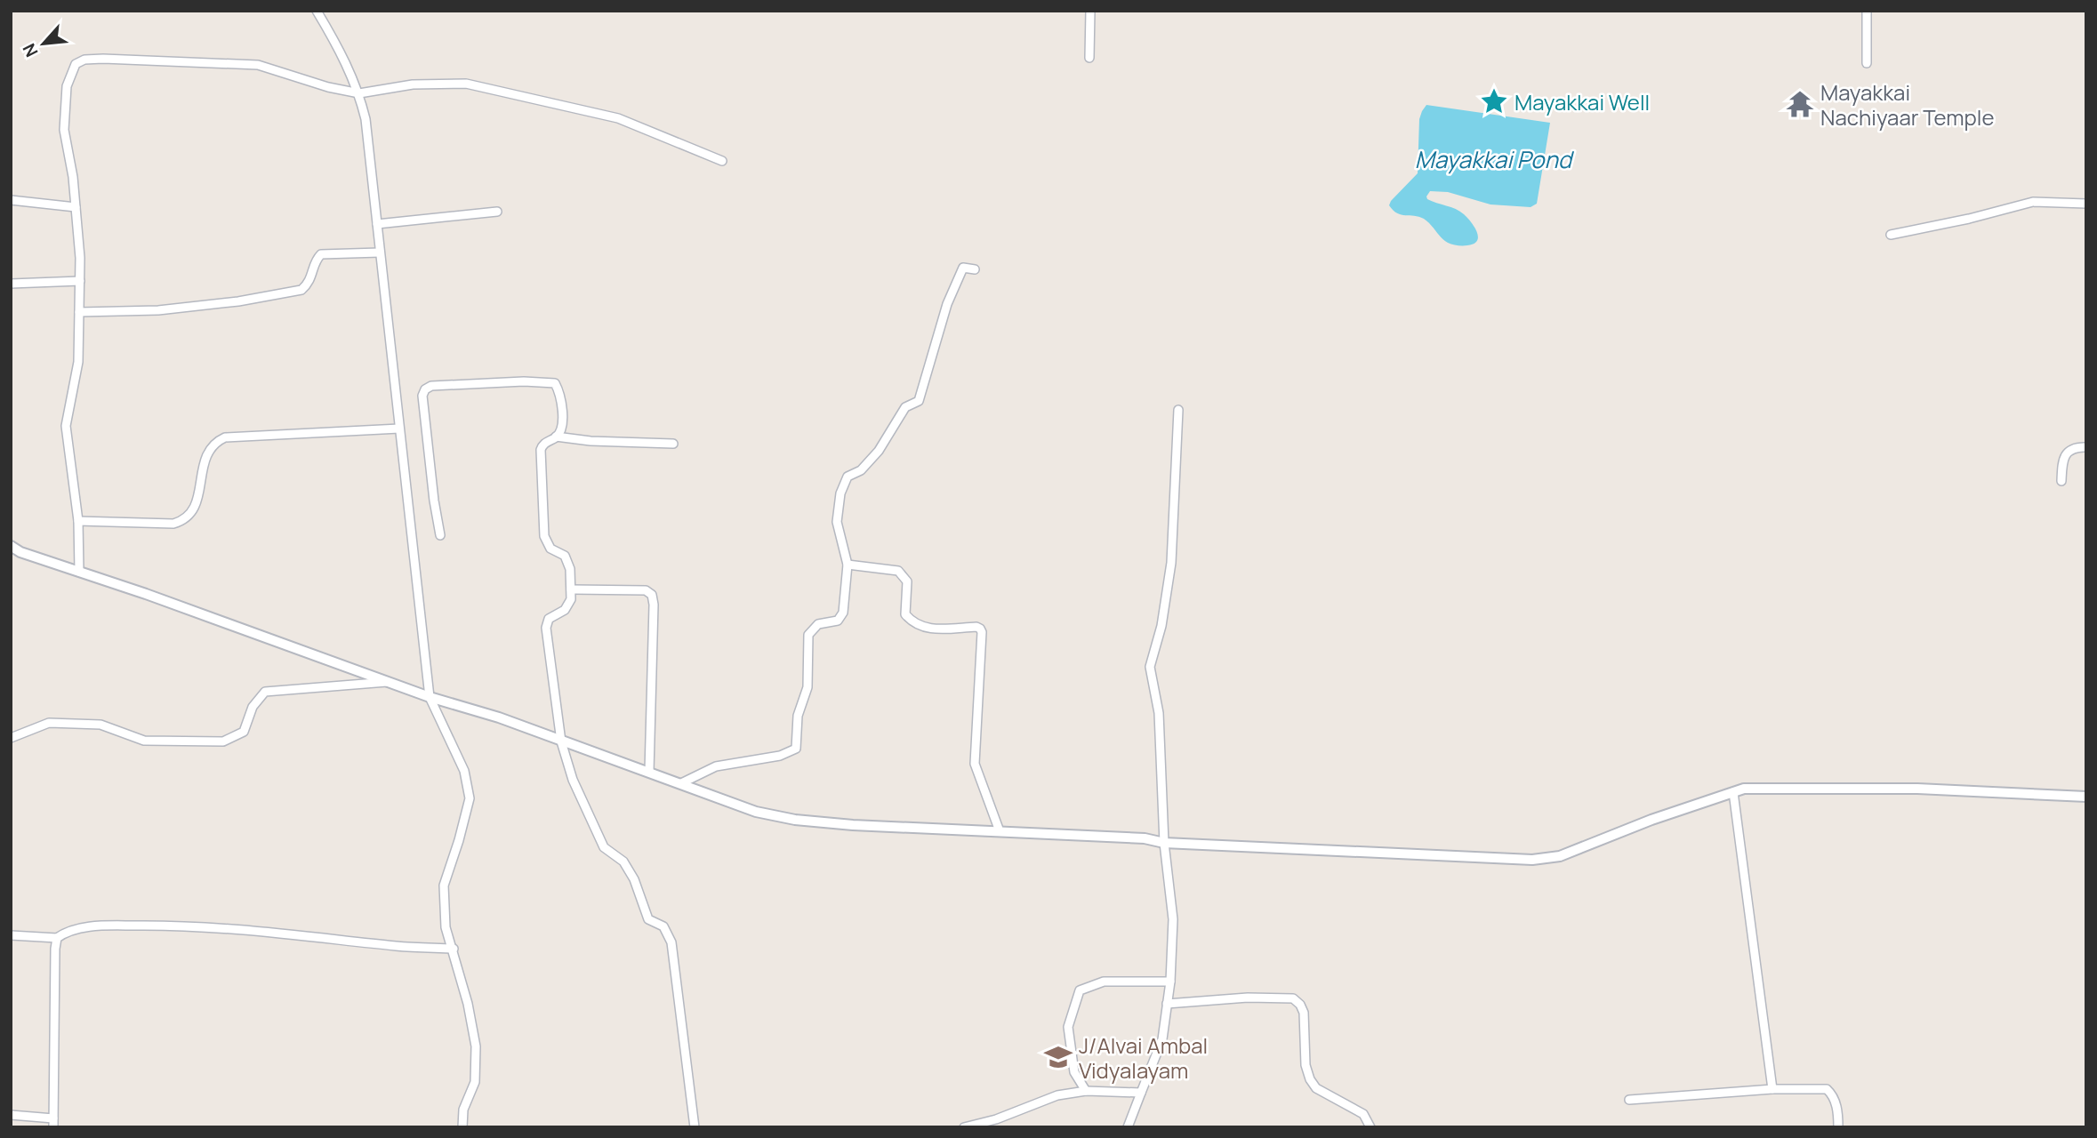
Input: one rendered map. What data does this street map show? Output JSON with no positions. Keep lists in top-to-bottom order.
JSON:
{
  "water": ["Mayakkai Pond"],
  "places": {
    "place": ["Mayakkai Well"],
    "temple": ["Mayakkai Nachiyaar Temple"],
    "school or university": ["J/Alvai Ambal Vidyalayam"]
  },
  "north": "bottom left"
}
